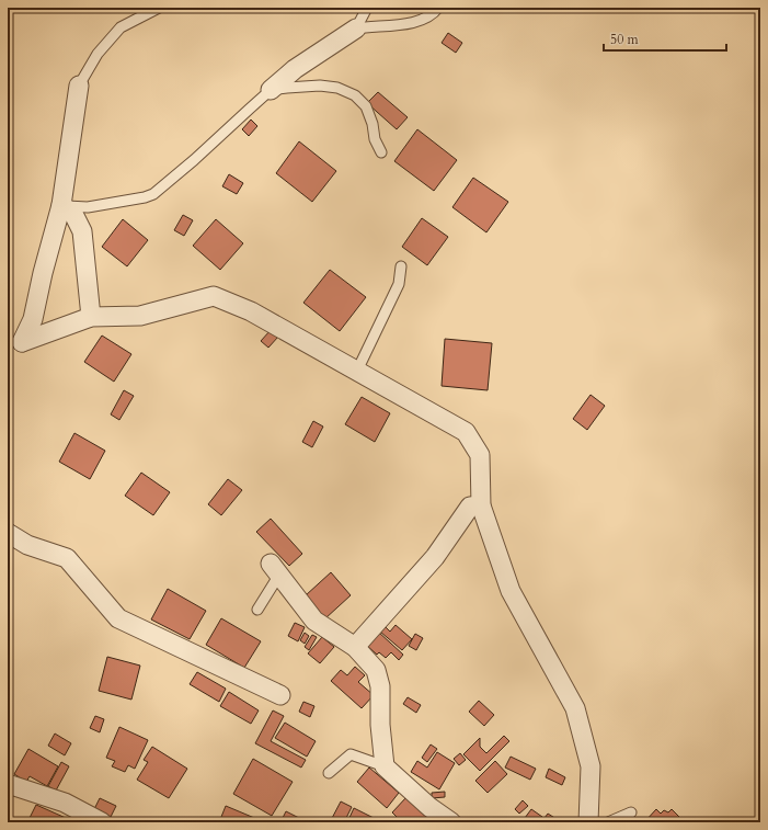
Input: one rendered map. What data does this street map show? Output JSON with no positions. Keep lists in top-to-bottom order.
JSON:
{
  "scale_bar": "50 m"
}
